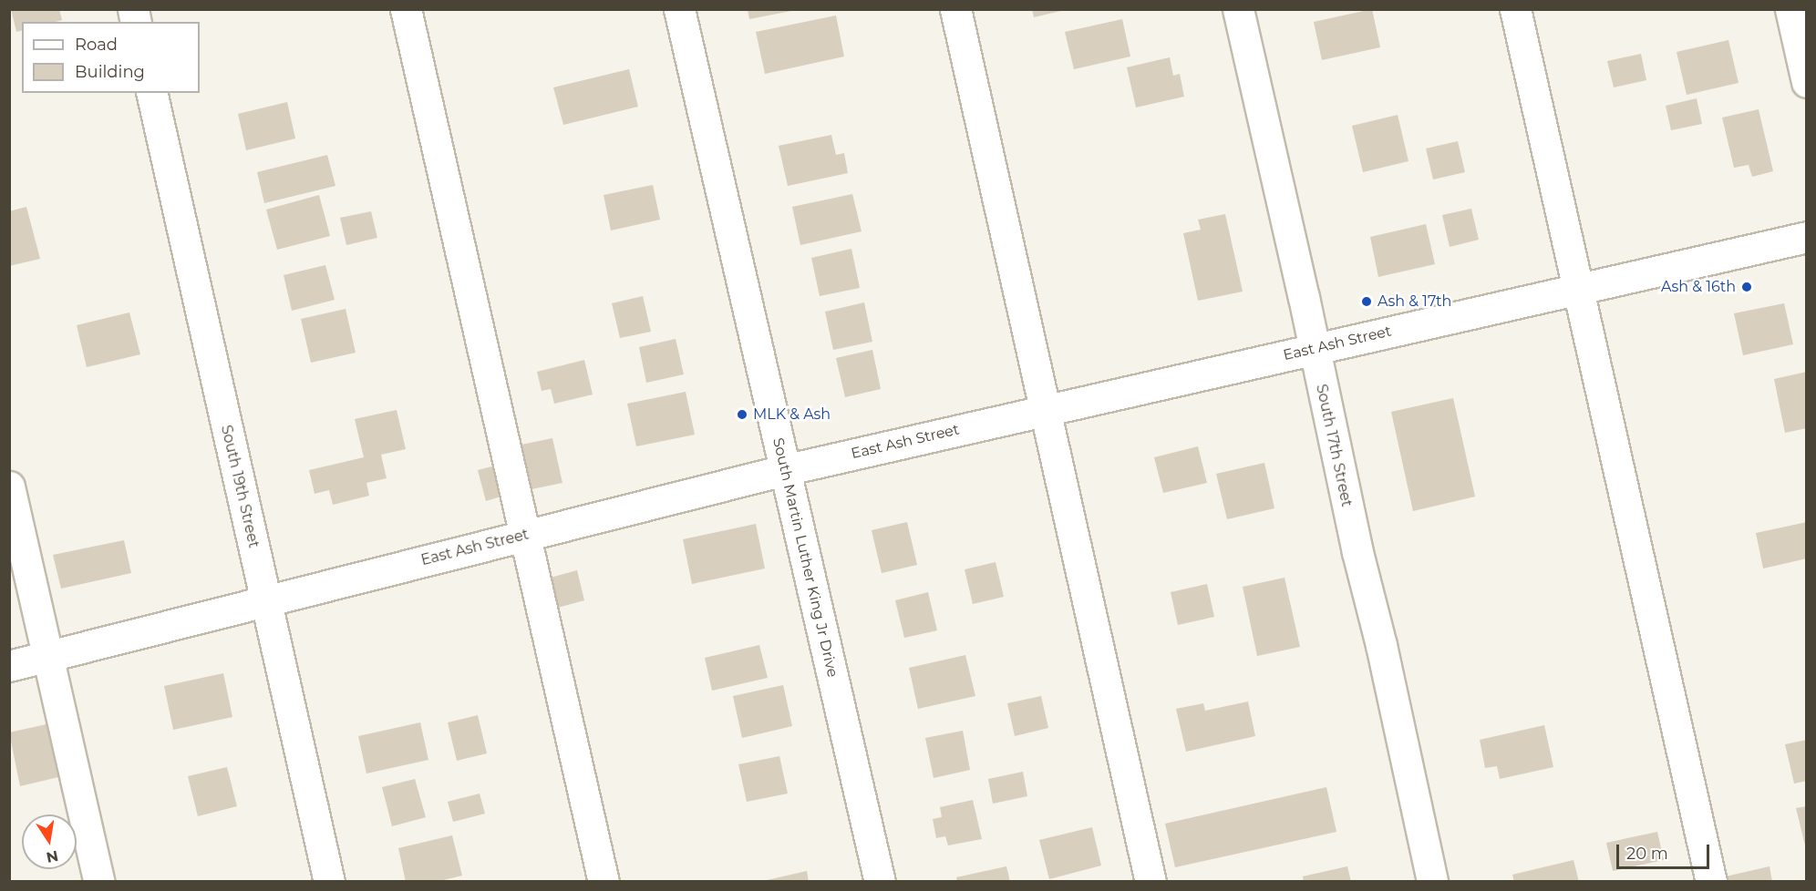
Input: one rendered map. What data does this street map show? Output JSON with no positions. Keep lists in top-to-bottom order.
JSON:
{
  "streets": {
    "street": [
      "East Ash Street",
      "South 17th Street",
      "South 19th Street",
      "South Martin Luther King Jr Drive"
    ]
  },
  "crossings": [
    ["East Ash Street", "South 17th Street"],
    ["East Ash Street", "South 19th Street"],
    ["East Ash Street", "South Martin Luther King Jr Drive"]
  ],
  "places": ["Ash & 16th", "Ash & 17th", "MLK & Ash"],
  "legend": ["Road", "Building"],
  "scale_bar": "20 m",
  "north": "bottom"
}
